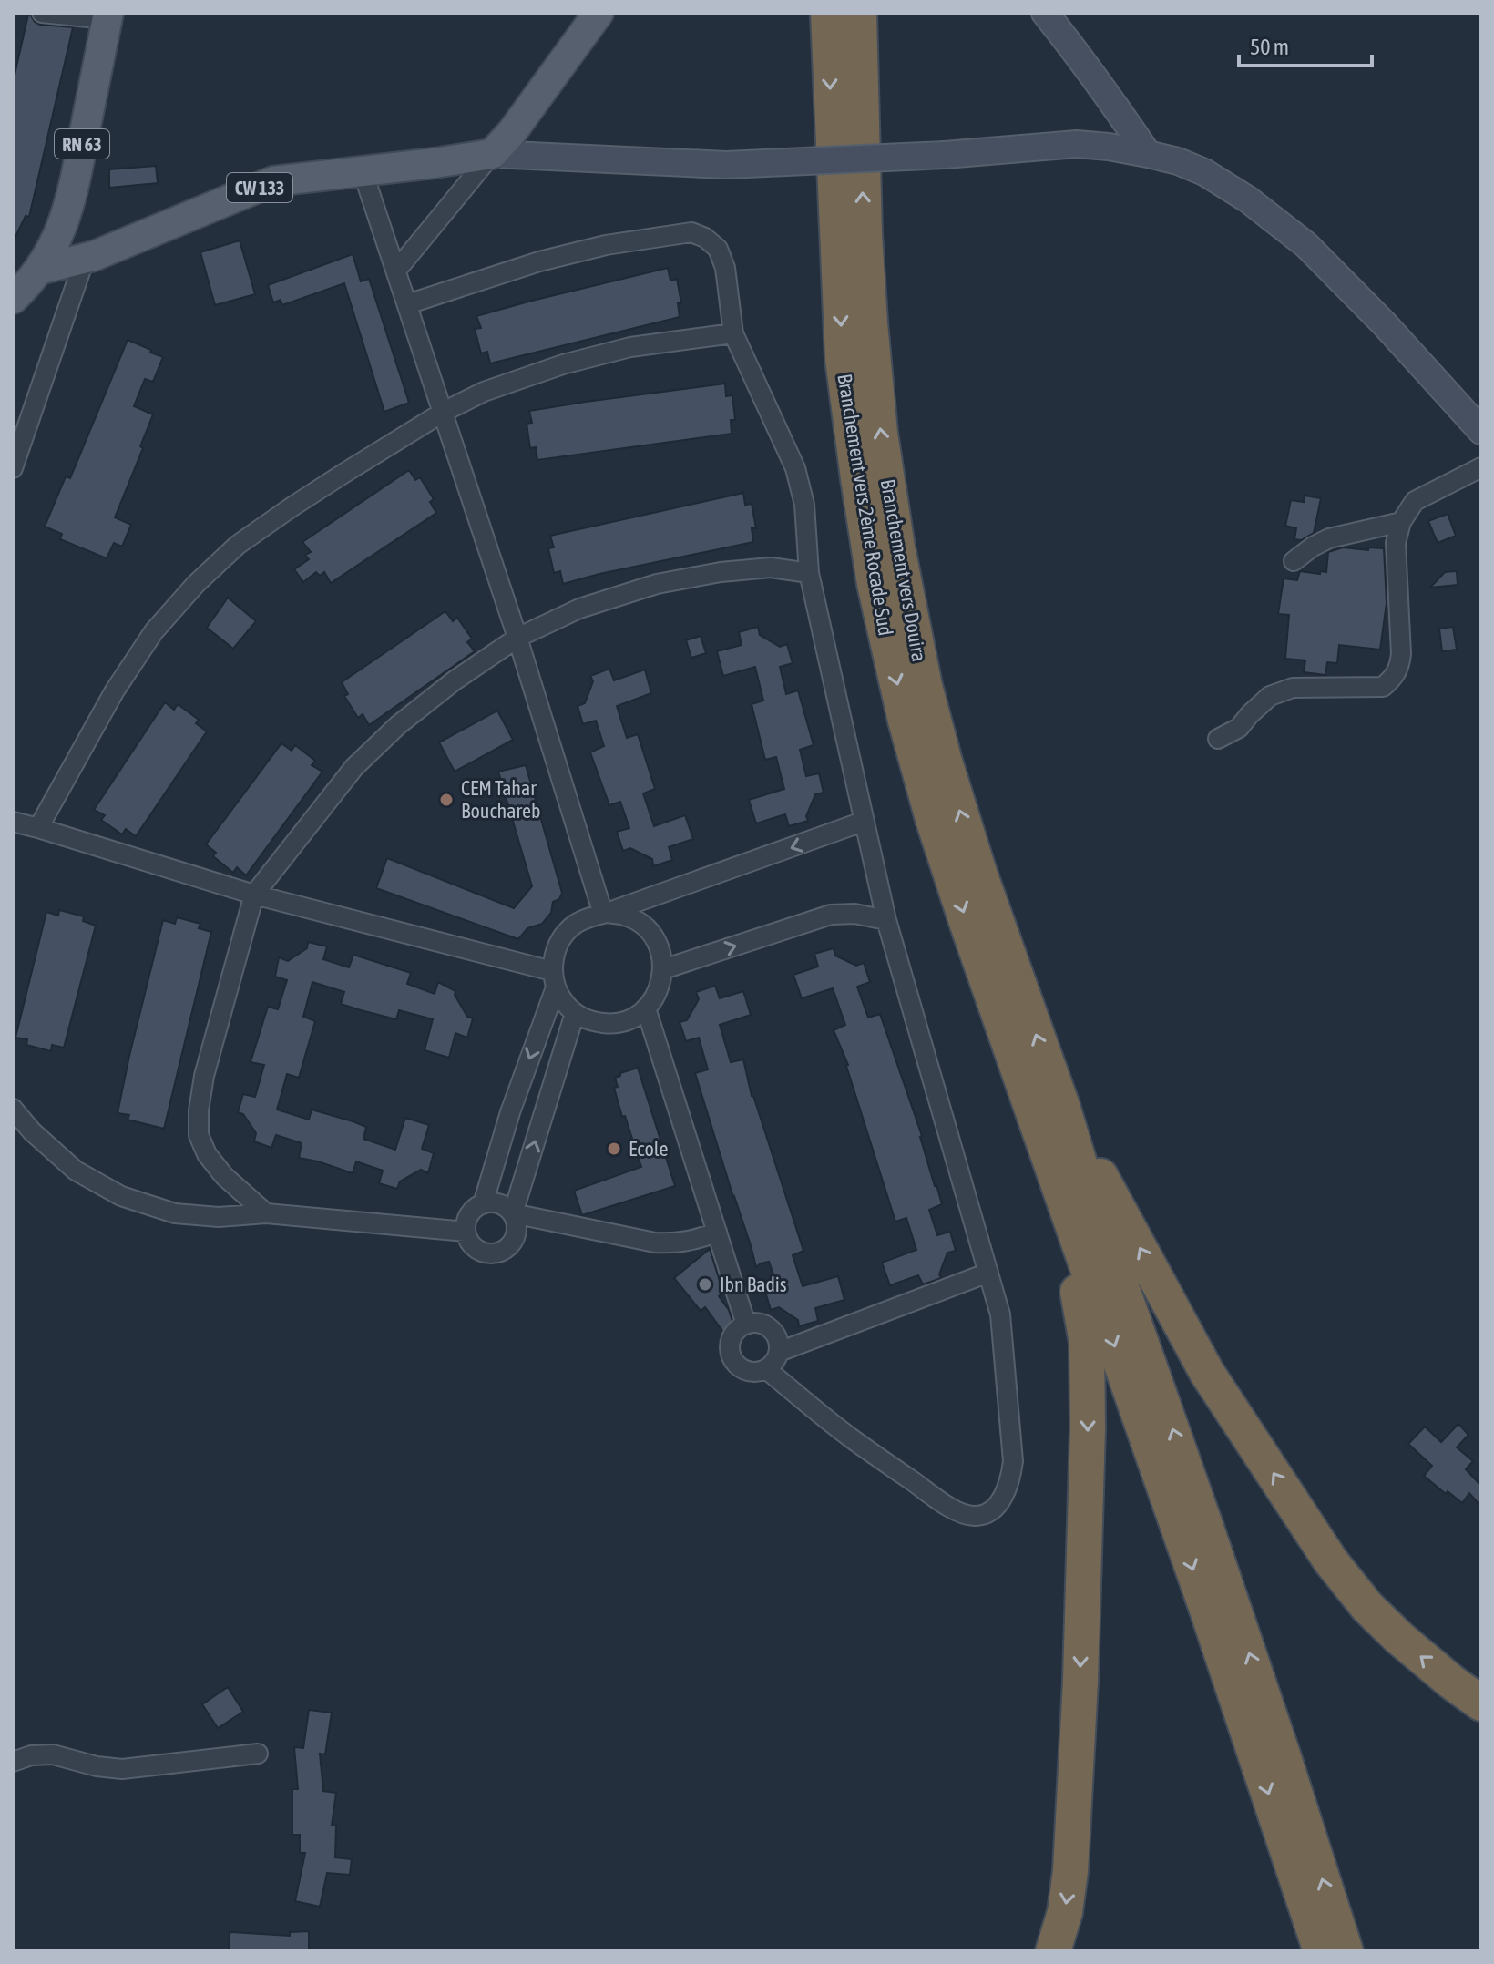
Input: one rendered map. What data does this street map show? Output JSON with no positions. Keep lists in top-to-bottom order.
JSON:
{
  "streets": {
    "highway": ["Branchement vers 2ème Rocade Sud", "Branchement vers Douira"],
    "main road": ["RN 63", "CW 133"]
  },
  "crossings": [
    ["RN 63", "CW 133"],
    ["Branchement vers 2ème Rocade Sud", "Branchement vers Douira"]
  ],
  "one_way": ["Branchement vers 2ème Rocade Sud", "Branchement vers Douira"],
  "places": ["CEM Tahar Bouchareb", "Ecole", "Ibn Badis"],
  "scale_bar": "50 m"
}
